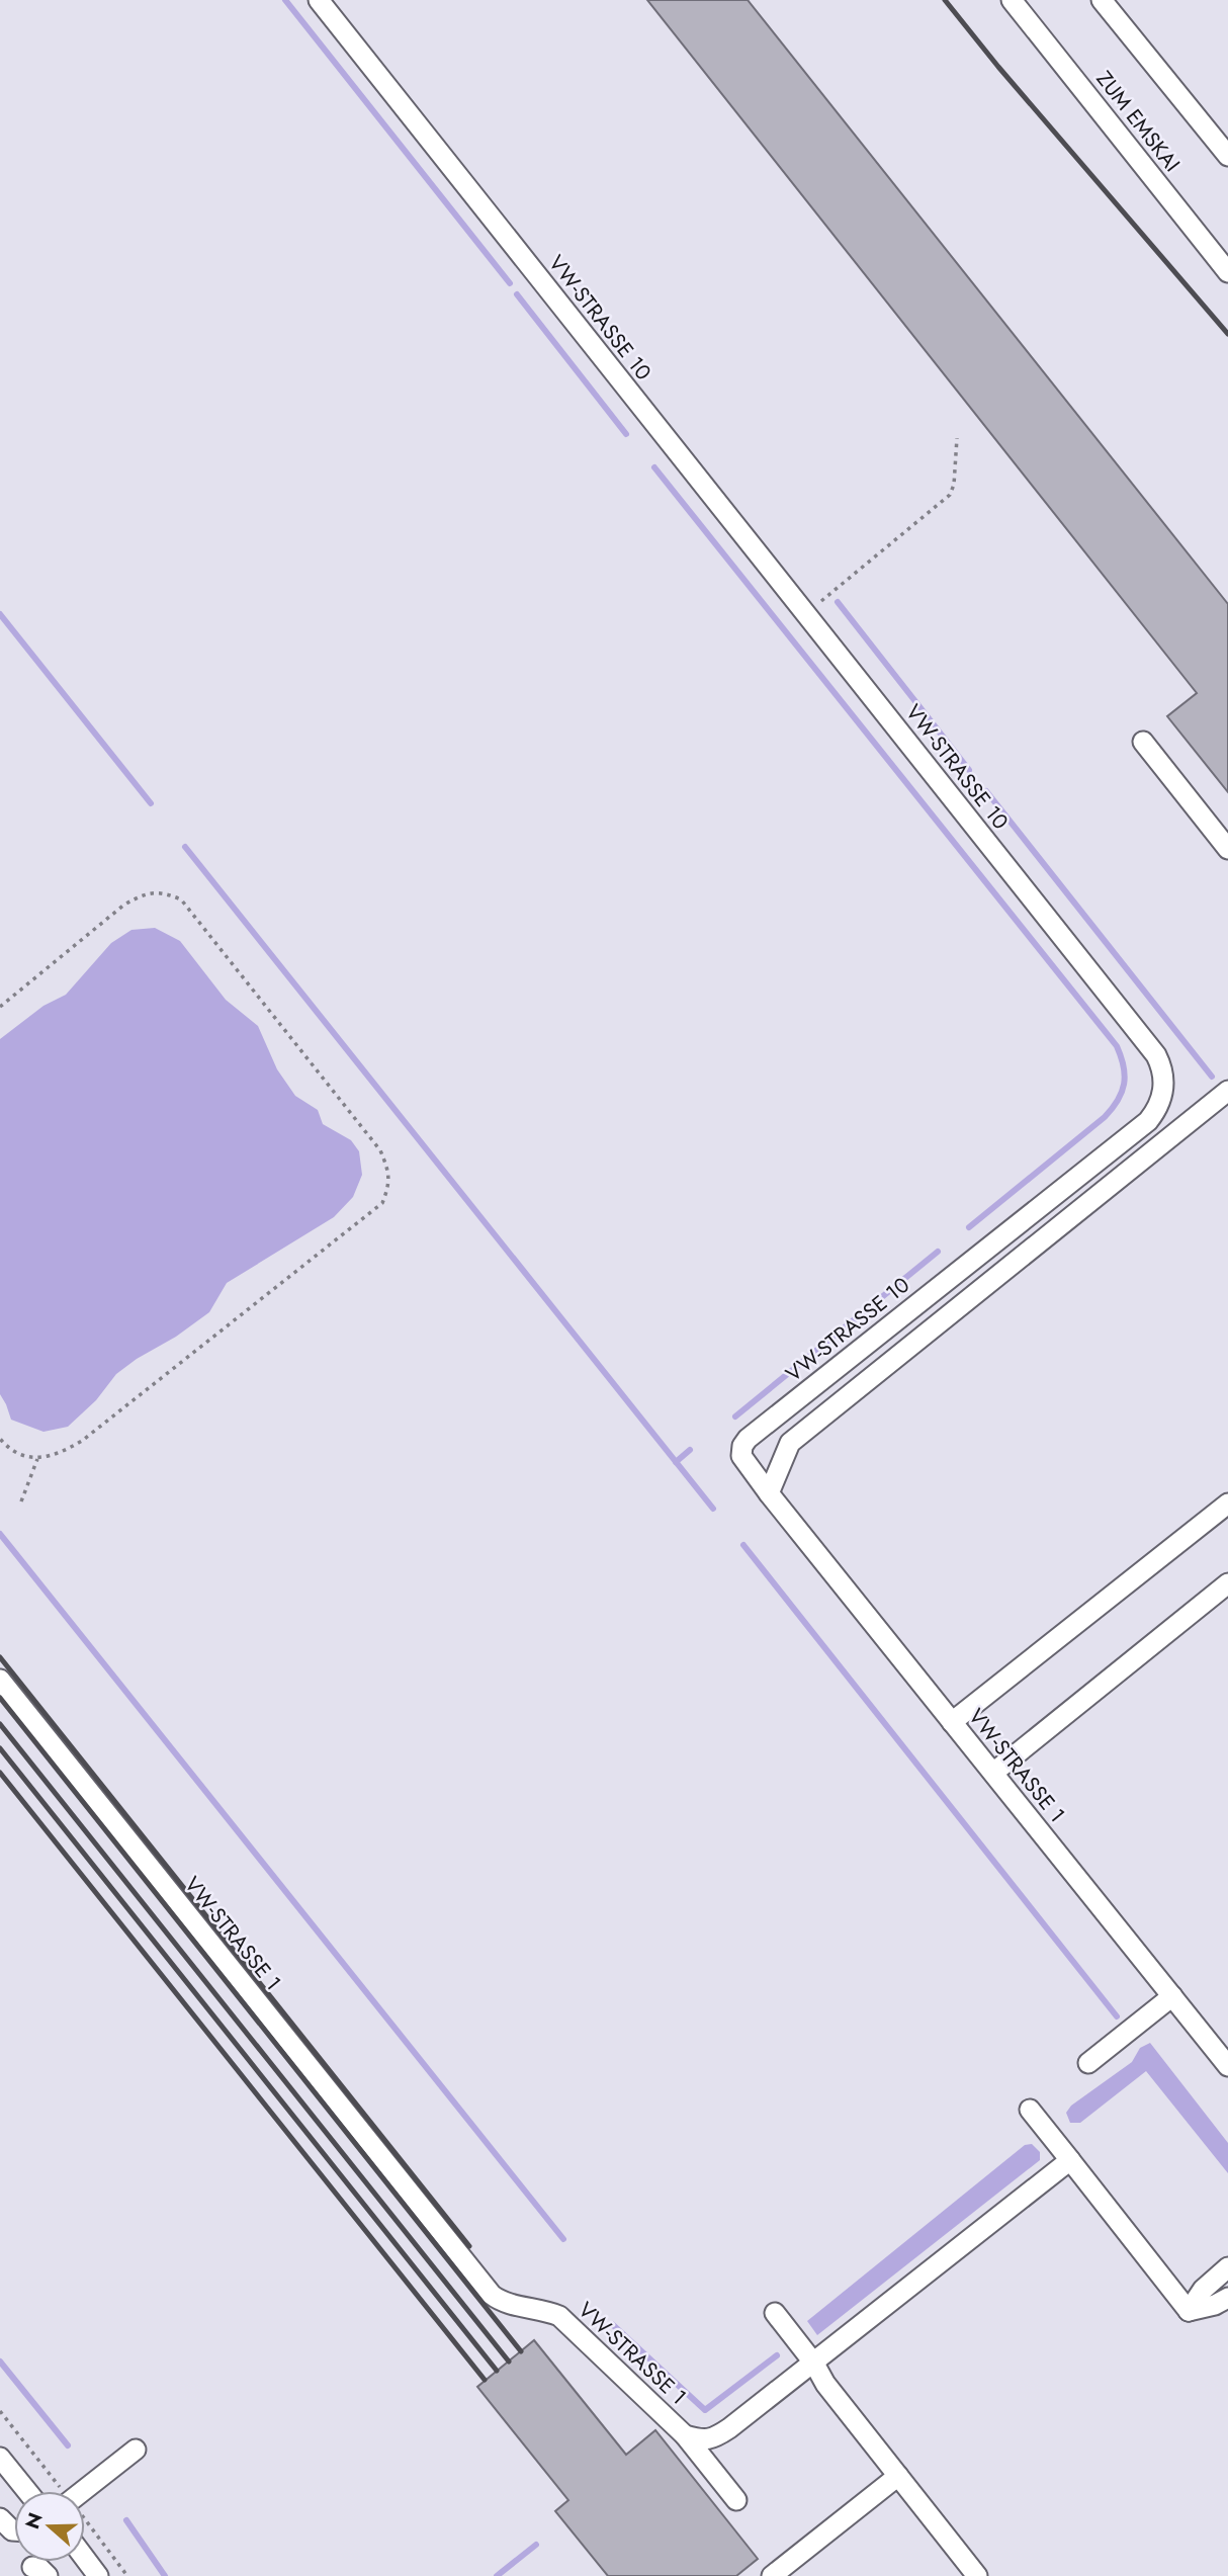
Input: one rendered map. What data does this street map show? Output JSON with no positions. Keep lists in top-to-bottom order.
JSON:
{
  "streets": {
    "street": ["ZUM EMSKAI", "VW-STRASSE 10", "VW-STRASSE 1"]
  },
  "crossings": [
    ["VW-STRASSE 10", "VW-STRASSE 1"]
  ],
  "north": "left"
}
